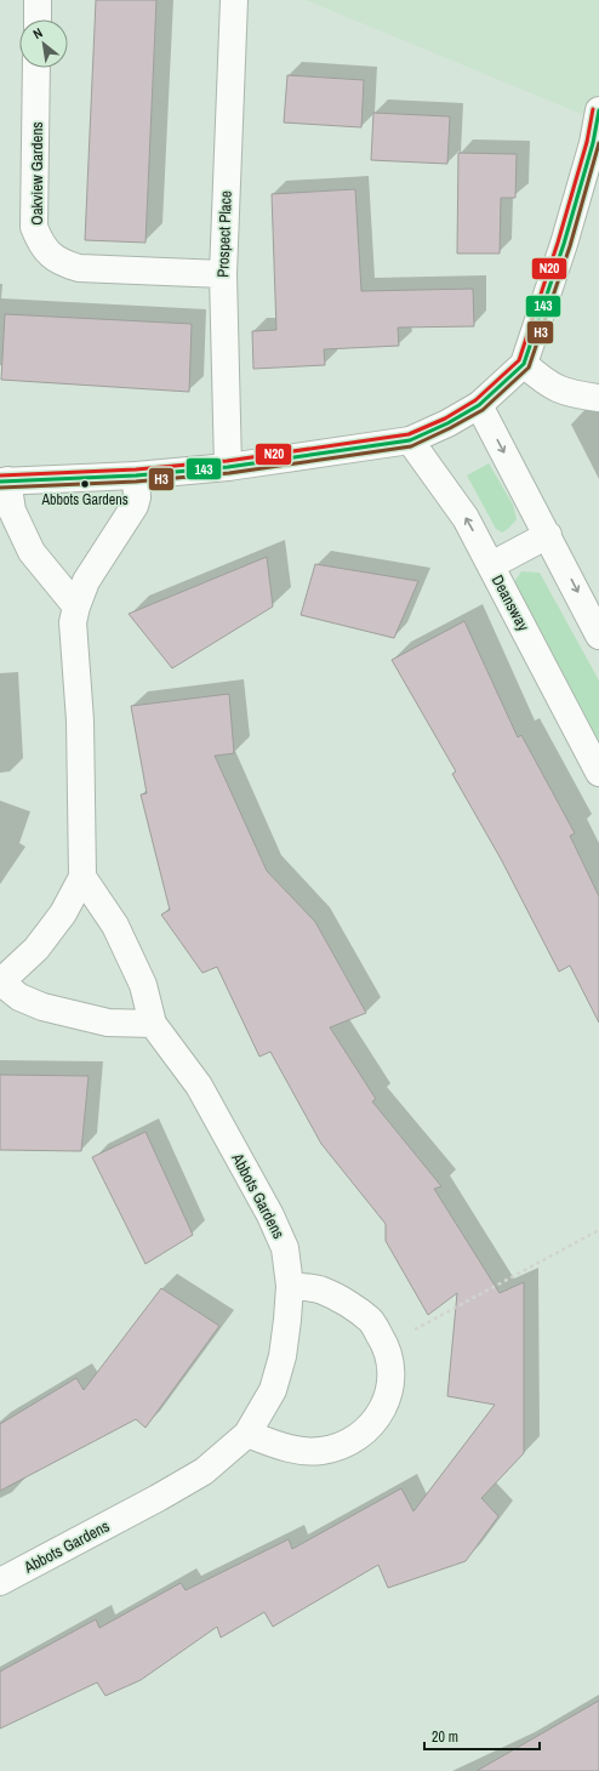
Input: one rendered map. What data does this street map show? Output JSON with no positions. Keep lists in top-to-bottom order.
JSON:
{
  "streets": {
    "street": [
      "Oakview Gardens",
      "Prospect Place",
      "Deansway",
      "Abbots Gardens"
    ]
  },
  "crossings": [
    ["Oakview Gardens", "Prospect Place"]
  ],
  "places": ["Abbots Gardens"],
  "lines": ["transit line N20", "transit line 143", "transit line H3"],
  "scale_bar": "20 m",
  "north": "top left"
}
